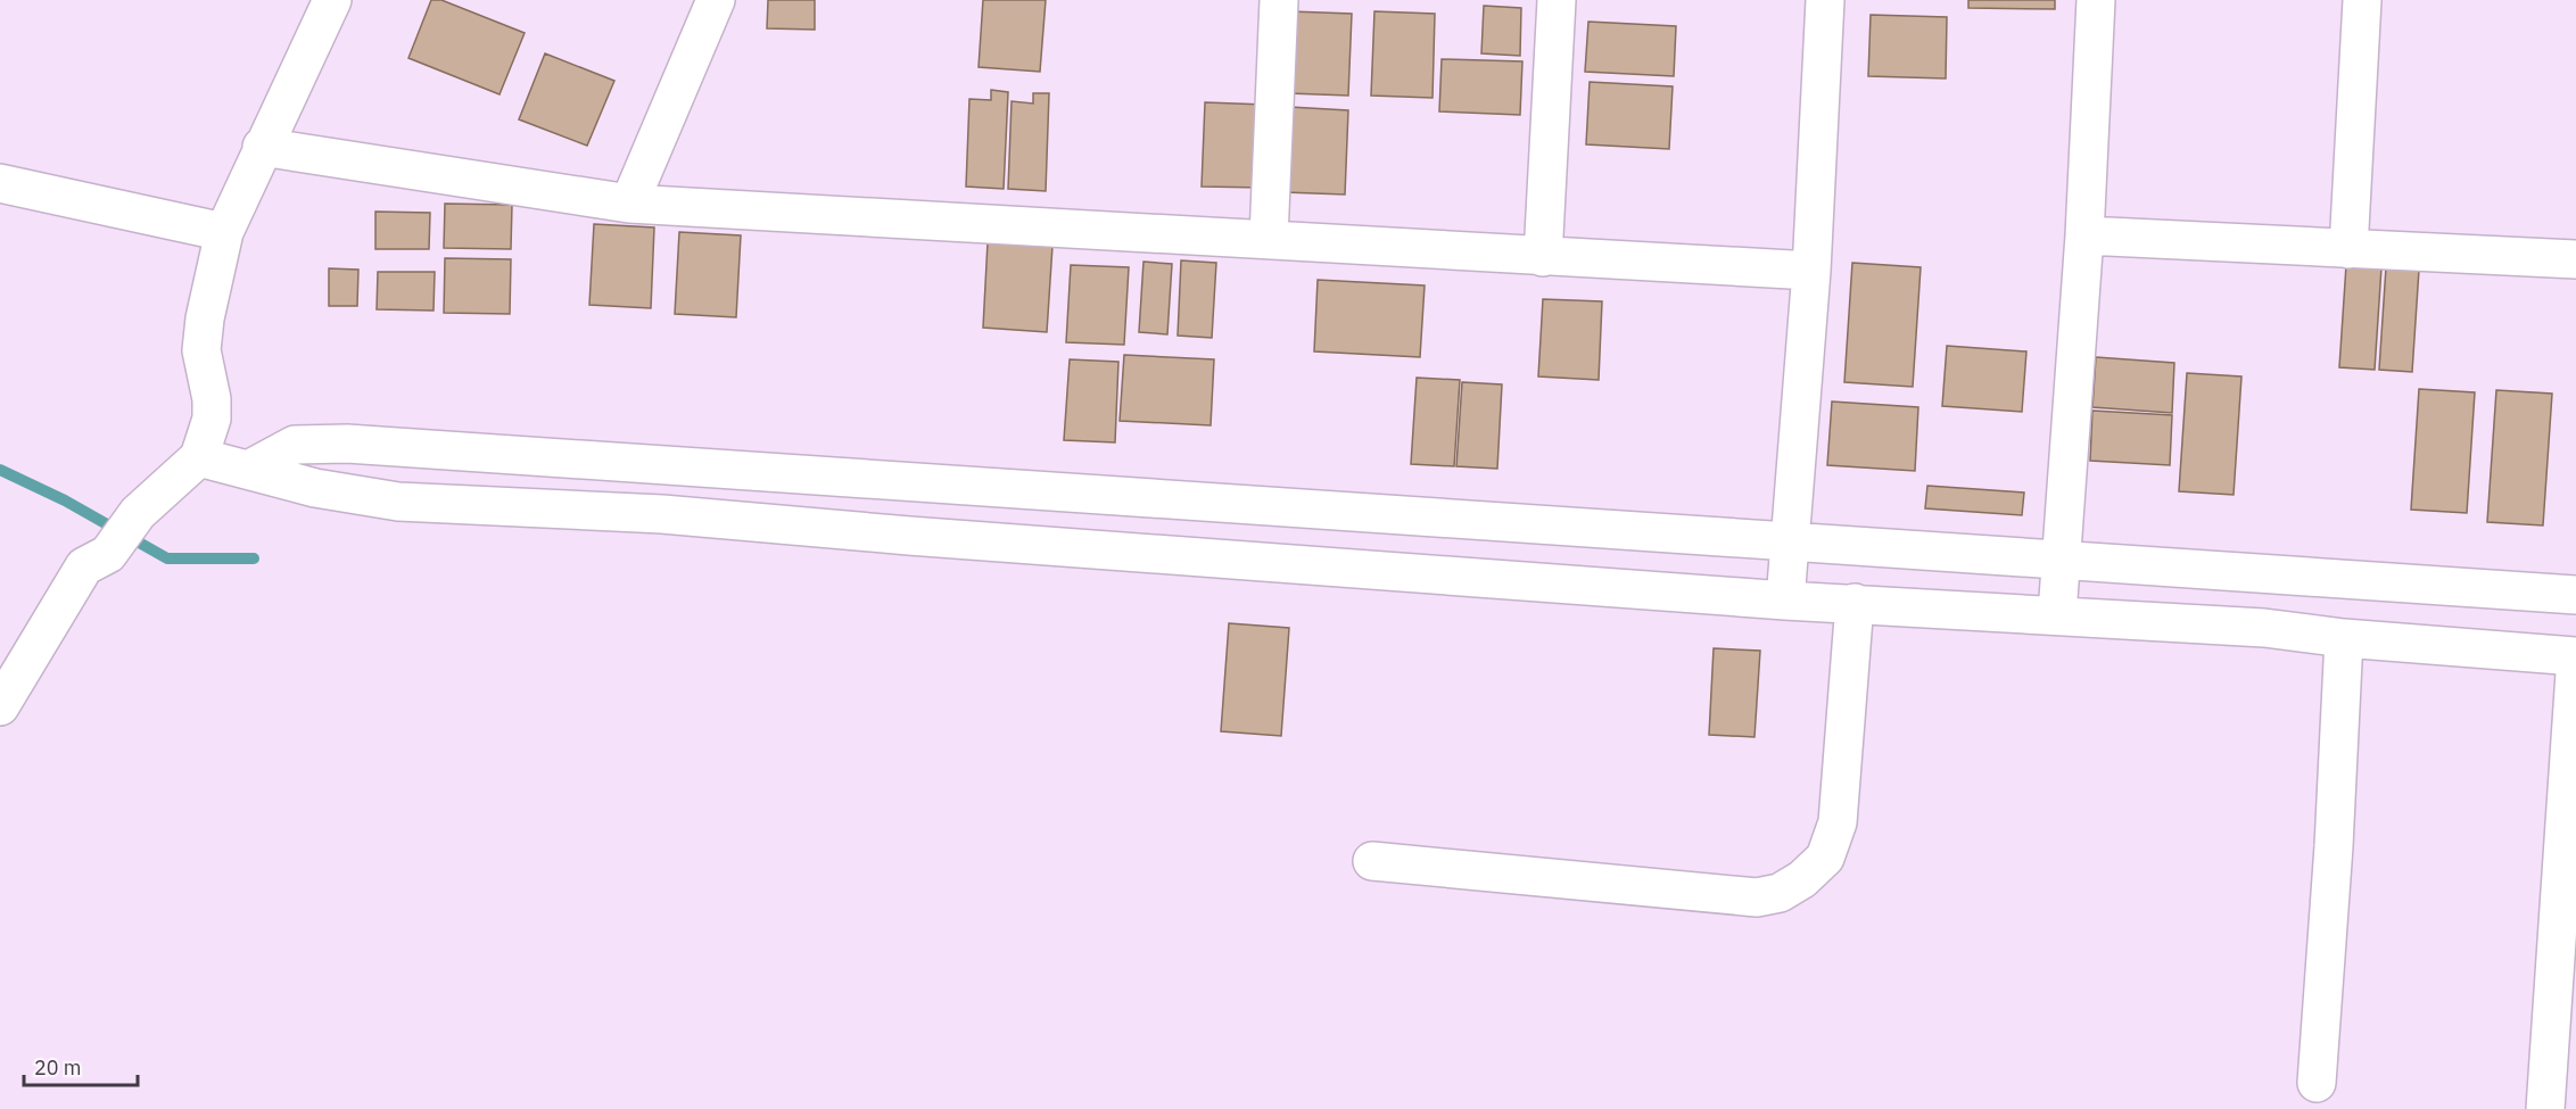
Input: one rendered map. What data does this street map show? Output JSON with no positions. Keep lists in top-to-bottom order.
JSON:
{
  "scale_bar": "20 m"
}
